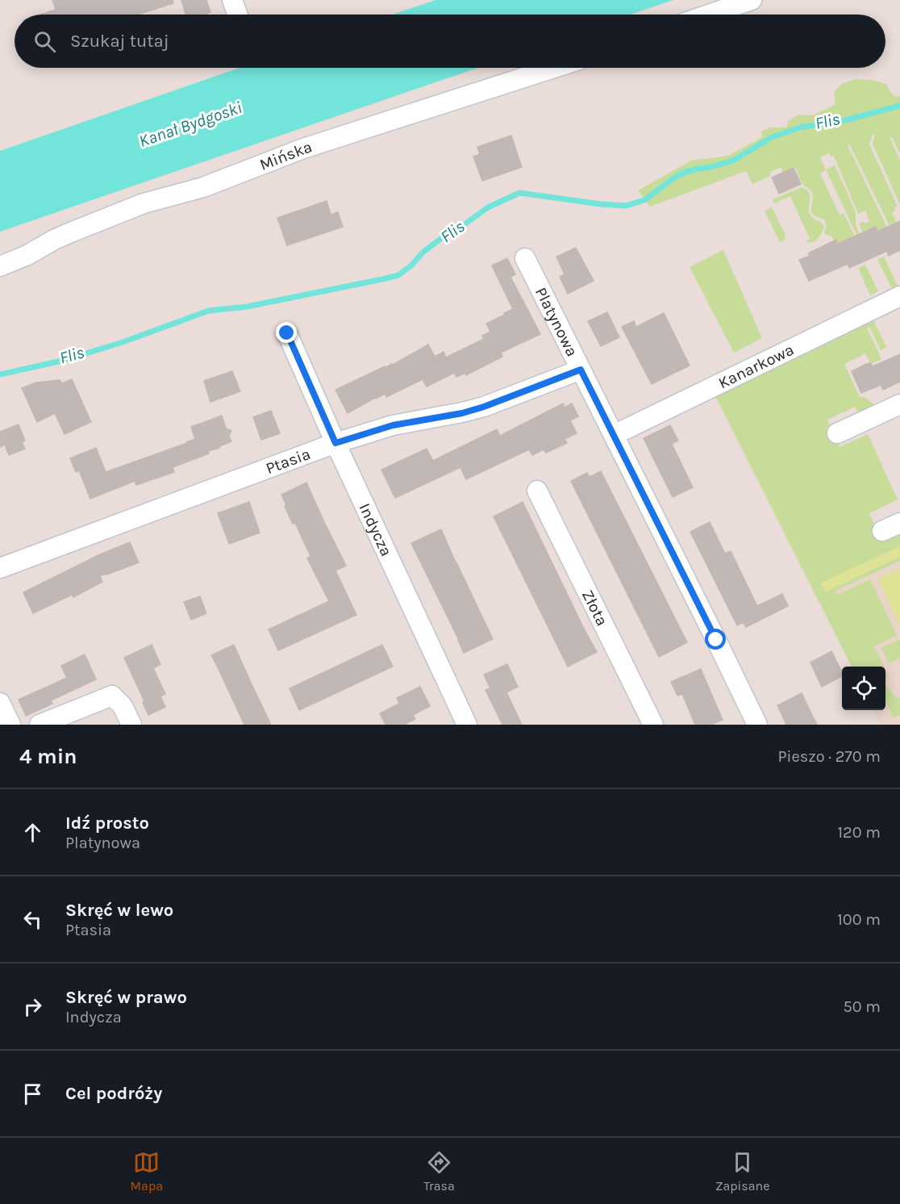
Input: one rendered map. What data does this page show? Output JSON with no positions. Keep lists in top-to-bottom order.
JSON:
{
  "streets": {
    "street": [
      "Mińska",
      "Platynowa",
      "Kanarkowa",
      "Ptasia",
      "Indycza",
      "Złota"
    ]
  },
  "crossings": [
    ["Platynowa", "Kanarkowa"],
    ["Platynowa", "Ptasia"],
    ["Ptasia", "Indycza"]
  ],
  "water": ["Flis", "Kanał Bydgoski"],
  "page": {
    "search": "Szukaj tutaj",
    "heading": ["4 min", "Pieszo · 270 m"],
    "list": [
      ["Idź prosto", "Platynowa", "120 m"],
      ["Skręć w lewo", "Ptasia", "100 m"],
      ["Skręć w prawo", "Indycza", "50 m"],
      "Cel podróży"
    ],
    "nav": ["Mapa", "Trasa", "Zapisane"]
  }
}
